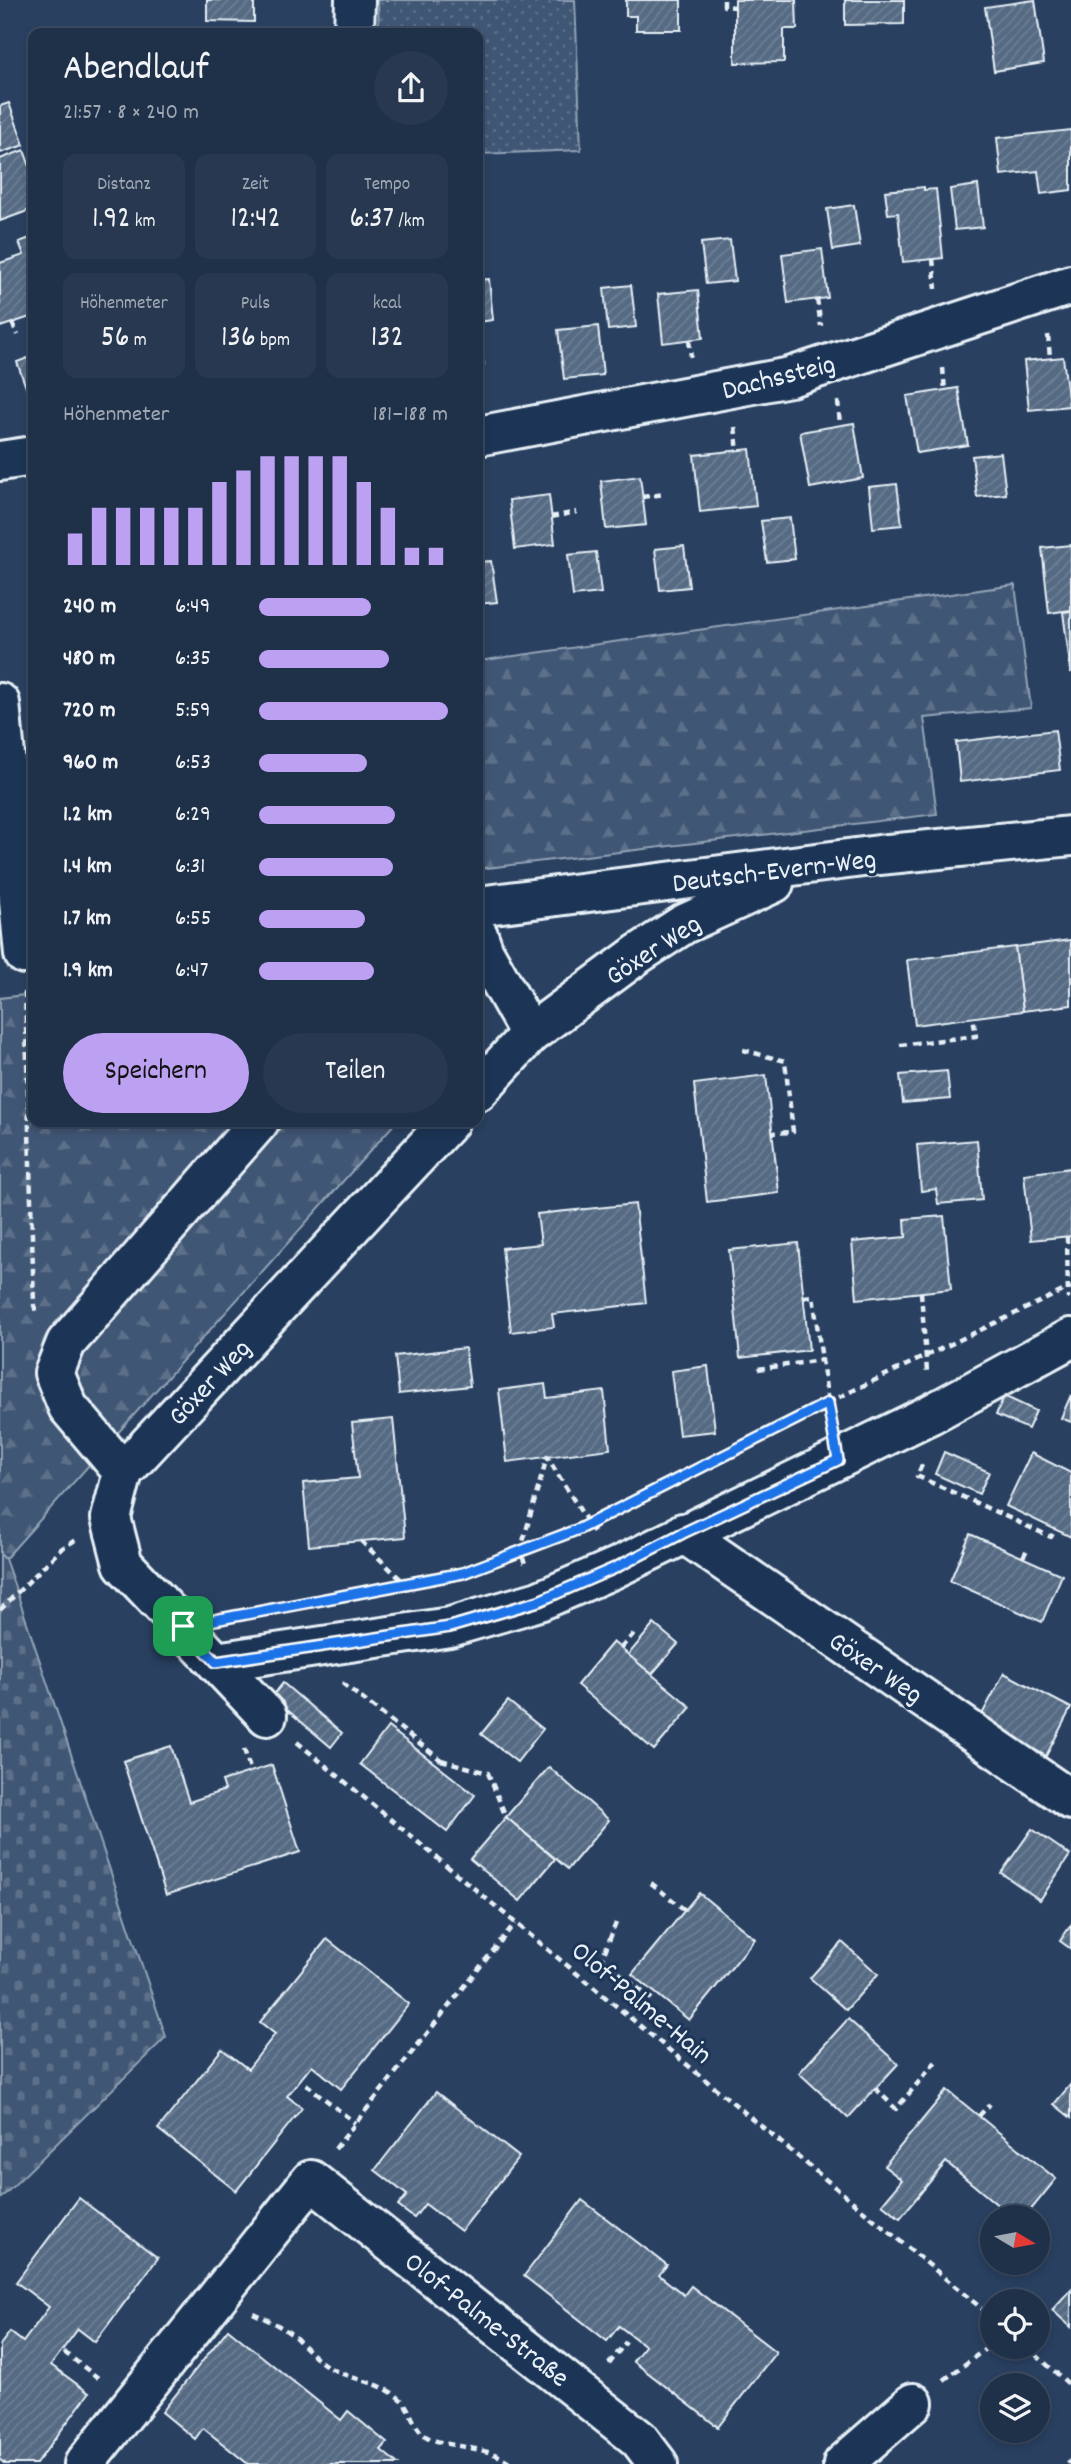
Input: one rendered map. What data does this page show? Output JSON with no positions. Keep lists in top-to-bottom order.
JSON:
{
  "streets": {
    "street": [
      "Dachssteig",
      "Deutsch-Evern-Weg",
      "Göxer Weg",
      "Olof-Palme-Straße"
    ],
    "path": ["Olof-Palme-Hain"]
  },
  "crossings": [
    ["Deutsch-Evern-Weg", "Göxer Weg"],
    ["Göxer Weg", "Olof-Palme-Hain"]
  ],
  "north": "right",
  "page": {
    "heading": ["Abendlauf", "21:57 · 8 × 240 m"],
    "stats": [
      ["Distanz", "1.92 km"],
      ["Zeit", "12:42"],
      ["Tempo", "6:37 /km"],
      ["Höhenmeter", "56 m"],
      ["Puls", "136 bpm"],
      ["kcal", "132"]
    ],
    "chart": ["Höhenmeter", "181–188 m"],
    "list": [
      {
        "name": "240 m",
        "note": "6:49"
      },
      {
        "name": "480 m",
        "note": "6:35"
      },
      {
        "name": "720 m",
        "note": "5:59"
      },
      {
        "name": "960 m",
        "note": "6:53"
      },
      {
        "name": "1.2 km",
        "note": "6:29"
      },
      {
        "name": "1.4 km",
        "note": "6:31"
      },
      {
        "name": "1.7 km",
        "note": "6:55"
      },
      {
        "name": "1.9 km",
        "note": "6:47"
      }
    ],
    "buttons": ["Speichern", "Teilen"]
  }
}
